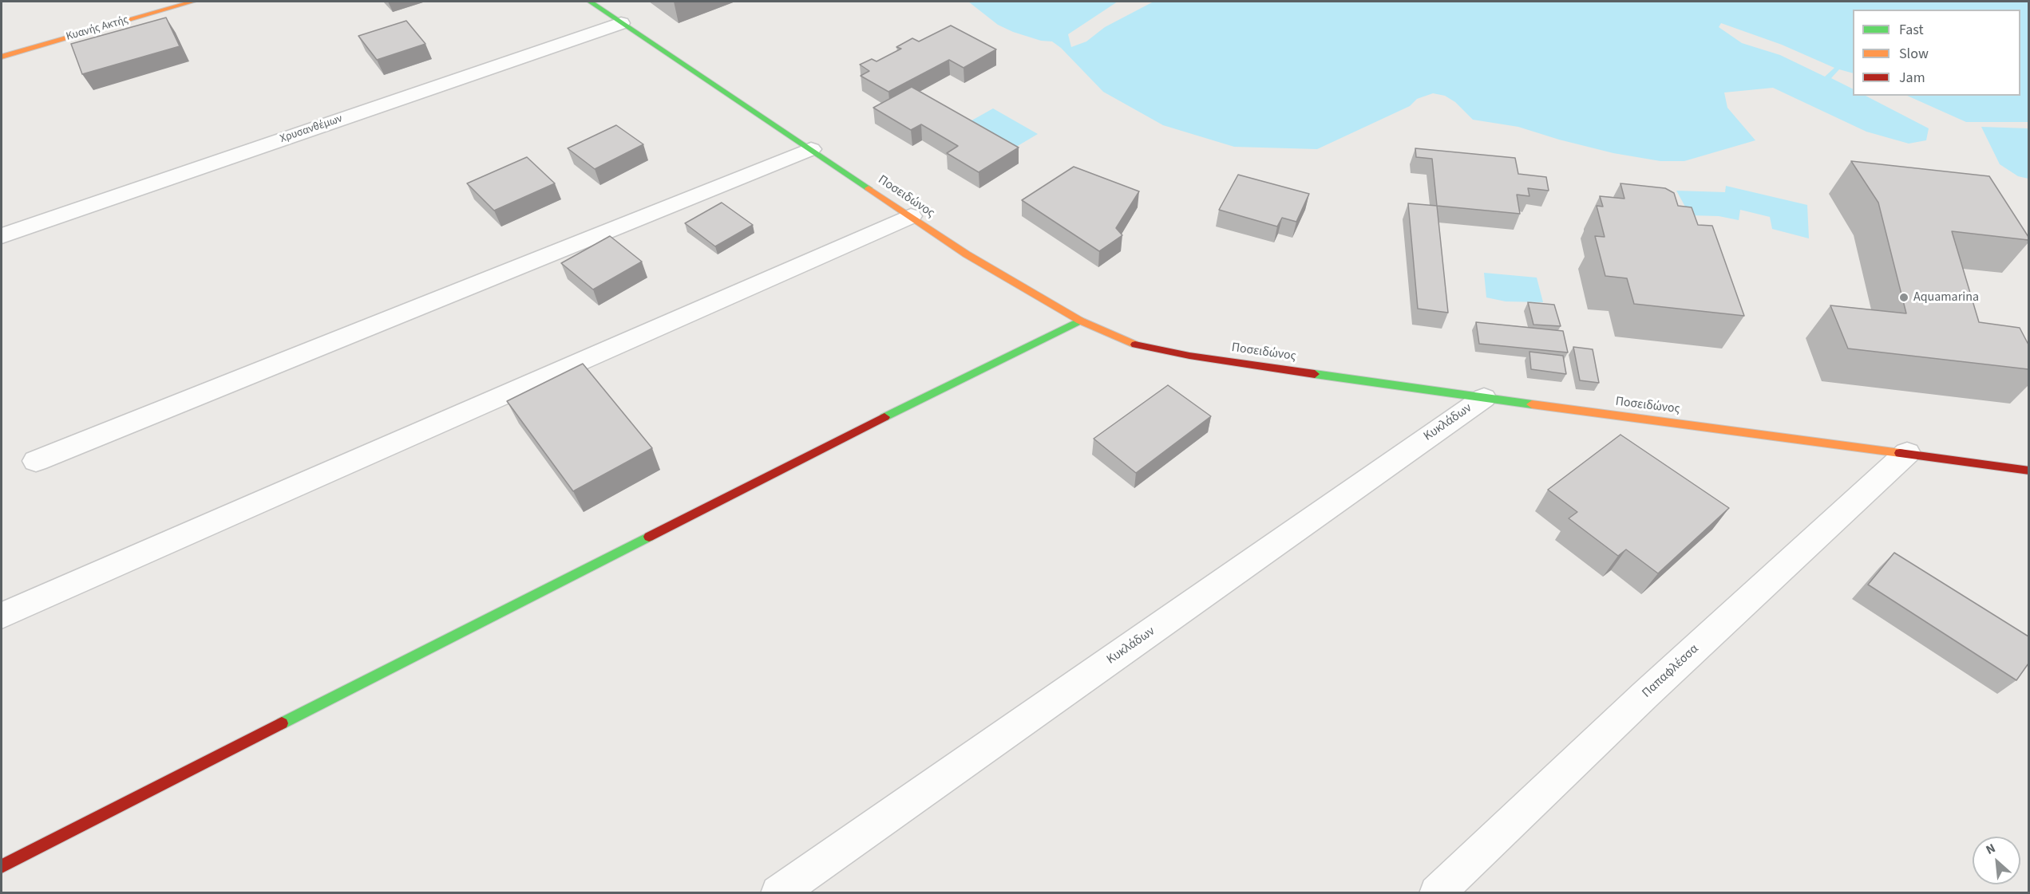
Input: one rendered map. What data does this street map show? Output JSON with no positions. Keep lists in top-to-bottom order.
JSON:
{
  "streets": {
    "street": [
      "Κυανής Ακτής",
      "Χρυσανθέμων",
      "Ποσειδώνος",
      "Κυκλάδων",
      "Παπαφλέσσα"
    ]
  },
  "crossings": [
    ["Χρυσανθέμων", "Ποσειδώνος"],
    ["Ποσειδώνος", "Κυκλάδων"],
    ["Ποσειδώνος", "Παπαφλέσσα"]
  ],
  "places": ["Aquamarina"],
  "legend": ["Fast", "Slow", "Jam"],
  "north": "top left"
}
